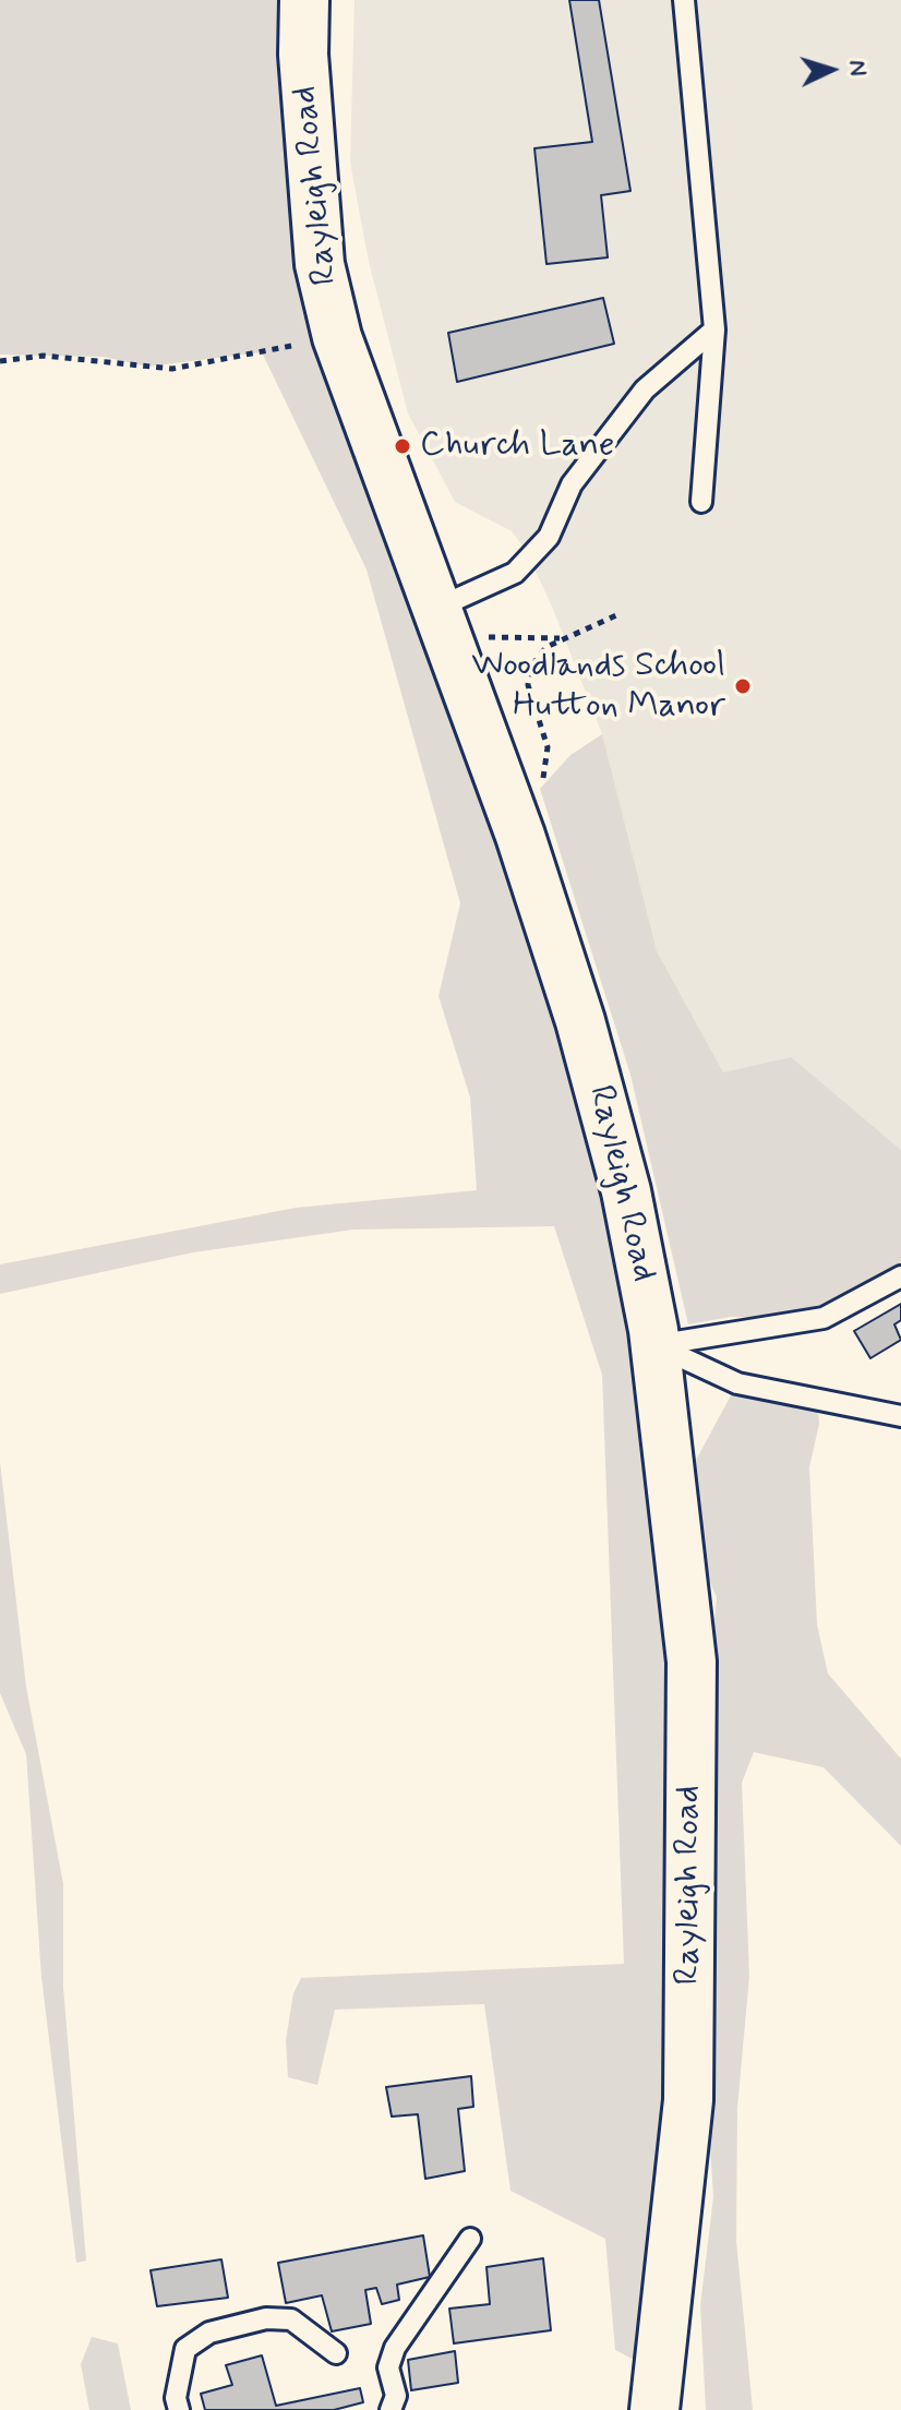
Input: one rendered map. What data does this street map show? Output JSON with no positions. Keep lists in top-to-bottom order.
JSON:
{
  "streets": {
    "main road": ["Rayleigh Road"]
  },
  "places": ["Church Lane", "Woodlands School Hutton Manor"],
  "north": "right"
}
